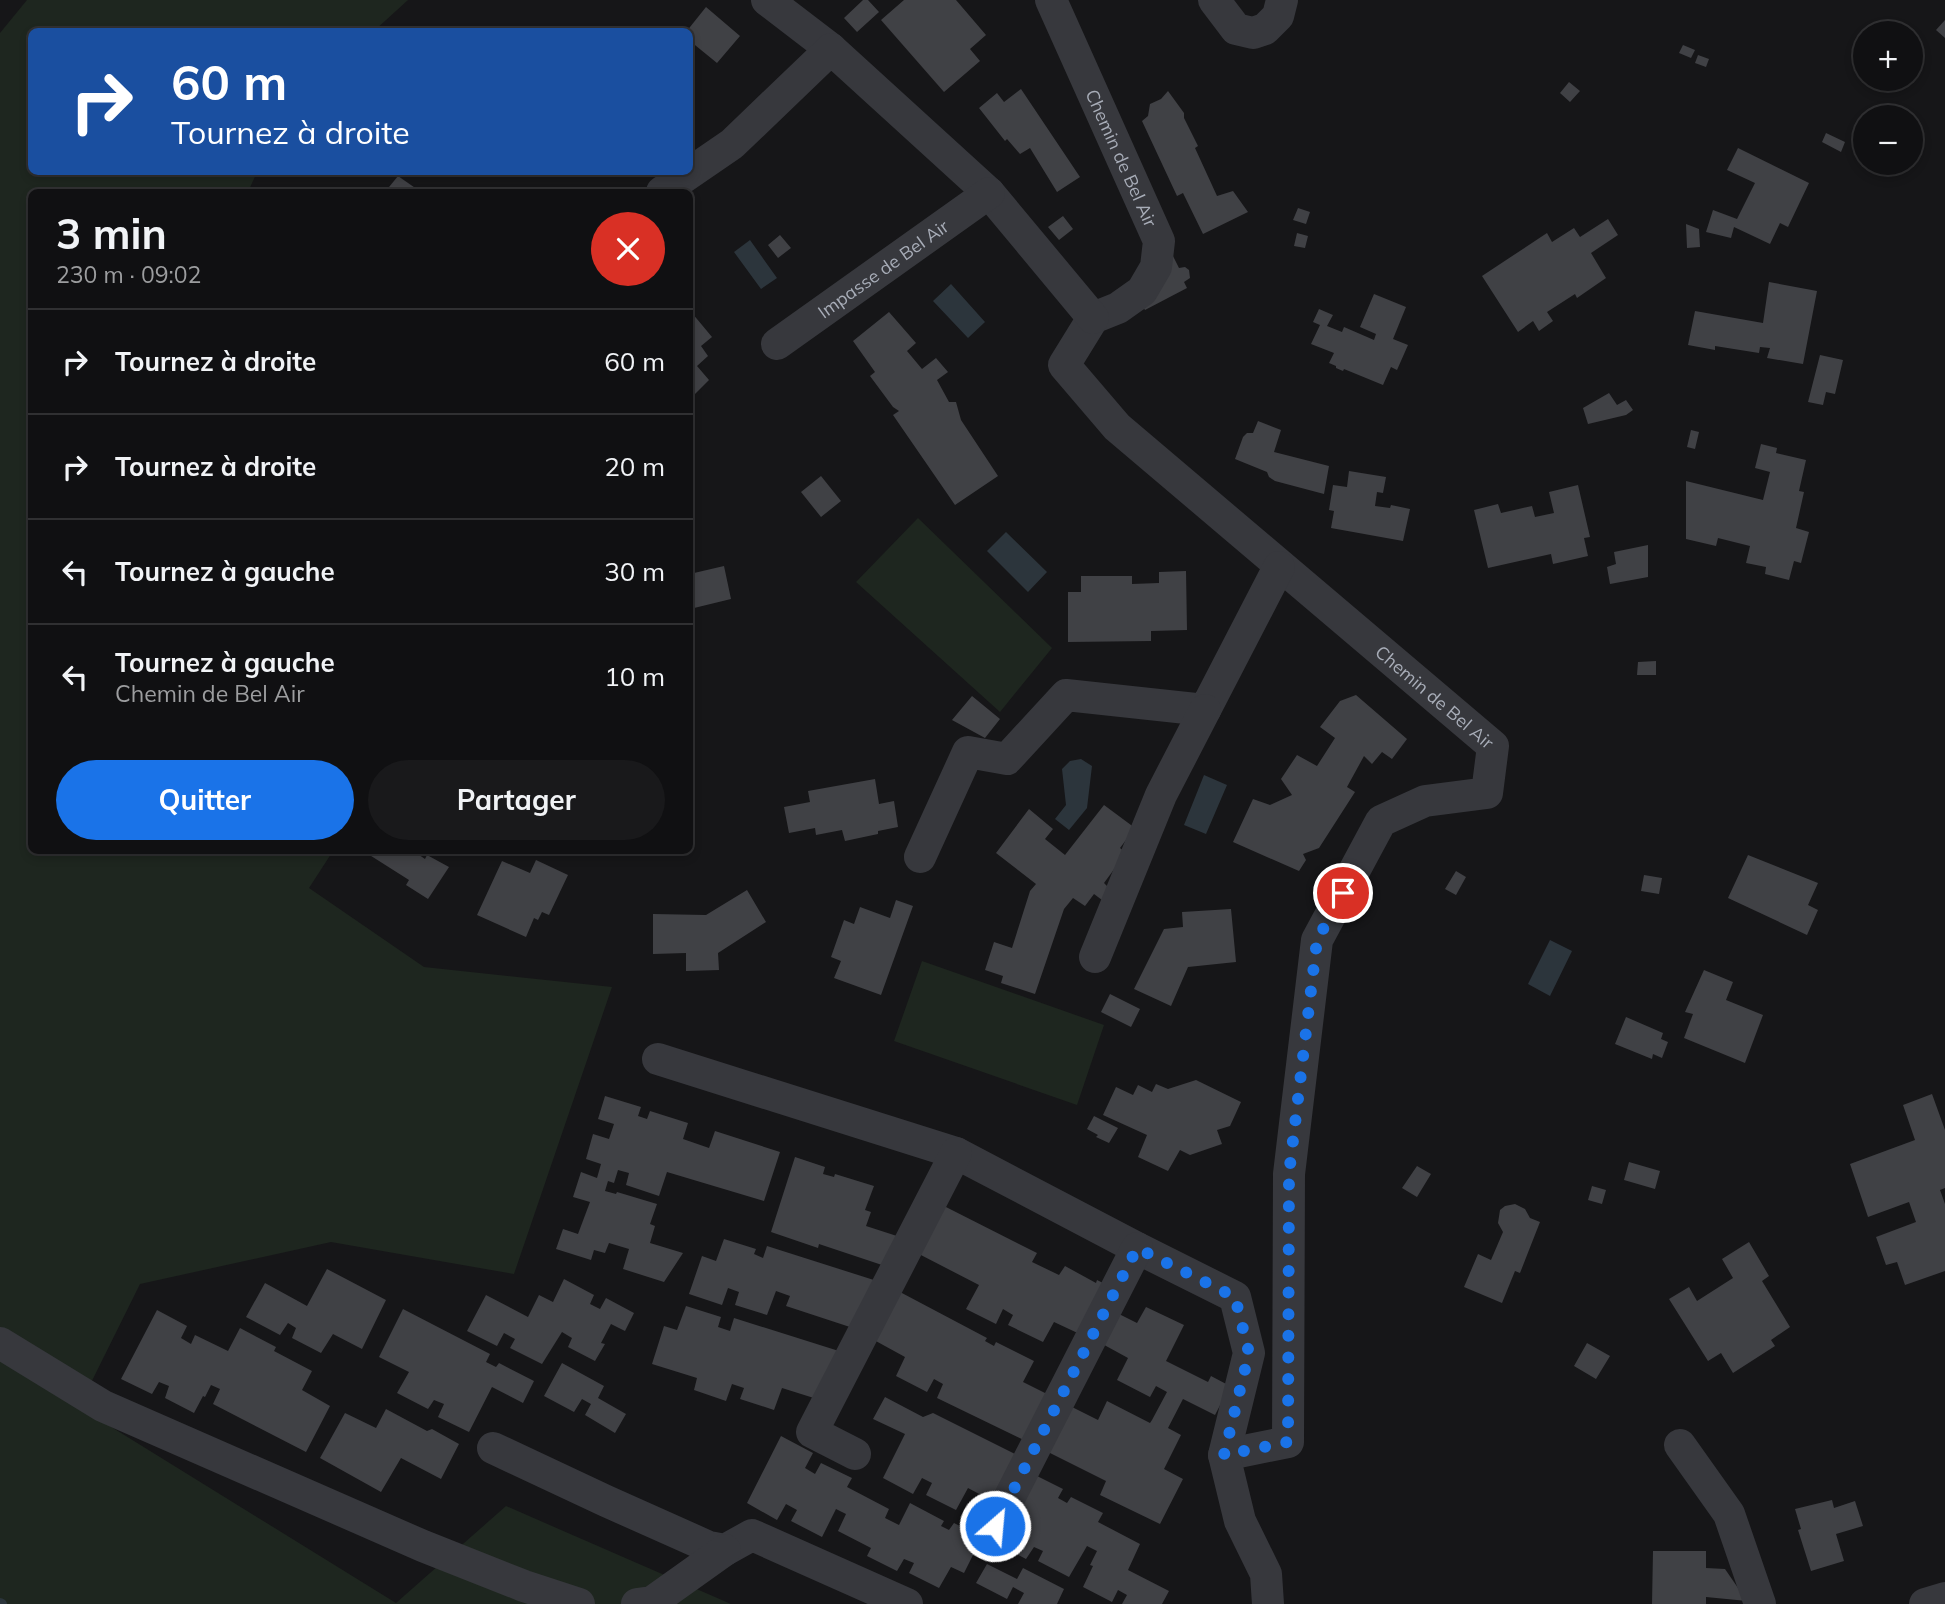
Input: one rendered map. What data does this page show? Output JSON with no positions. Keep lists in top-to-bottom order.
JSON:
{
  "streets": {
    "street": ["Chemin de Bel Air", "Impasse de Bel Air"]
  },
  "page": {
    "map_buttons": ["+", "−"],
    "turn": ["60 m", "Tournez à droite"],
    "heading": ["3 min", "230 m · 09:02"],
    "list": [
      {
        "name": "Tournez à droite",
        "value": "60 m"
      },
      {
        "name": "Tournez à droite",
        "value": "20 m"
      },
      {
        "name": "Tournez à gauche",
        "value": "30 m"
      },
      {
        "name": "Tournez à gauche",
        "note": "Chemin de Bel Air",
        "value": "10 m"
      }
    ],
    "buttons": ["Quitter", "Partager"]
  }
}
